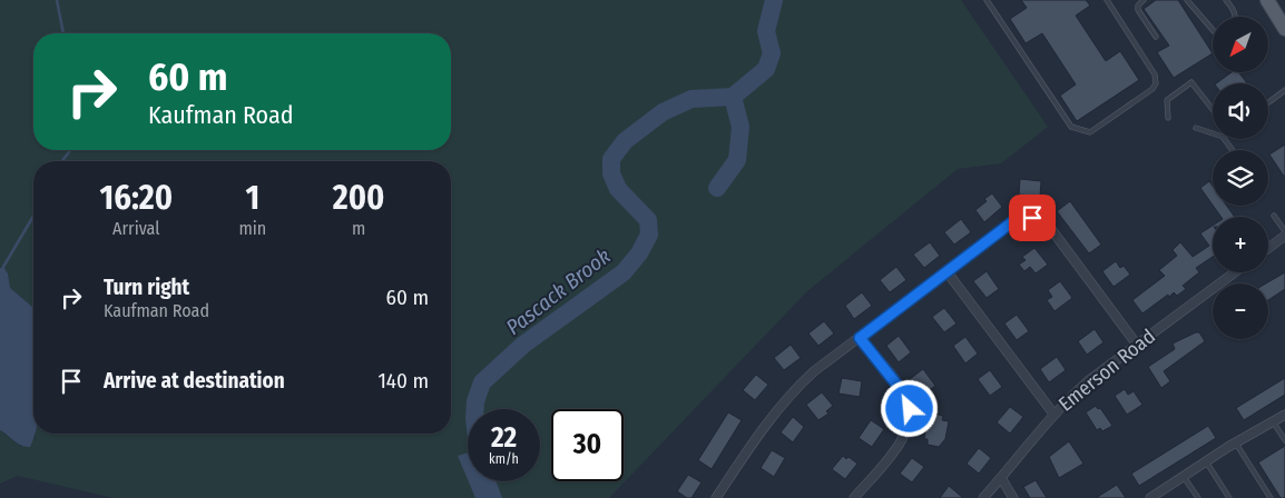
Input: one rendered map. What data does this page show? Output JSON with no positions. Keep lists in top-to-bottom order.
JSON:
{
  "streets": {
    "street": ["Emerson Road"]
  },
  "water": ["Pascack Brook"],
  "north": "bottom left",
  "page": {
    "map_buttons": ["+", "−"],
    "turn": ["60 m", "Kaufman Road"],
    "eta": [
      "16:20",
      "Arrival",
      "1",
      "min",
      "200",
      "m"
    ],
    "list": [
      {
        "name": "Turn right",
        "note": "Kaufman Road",
        "value": "60 m"
      },
      {
        "name": "Arrive at destination",
        "value": "140 m"
      }
    ],
    "speed": "22 km/h",
    "limit": "30"
  }
}
